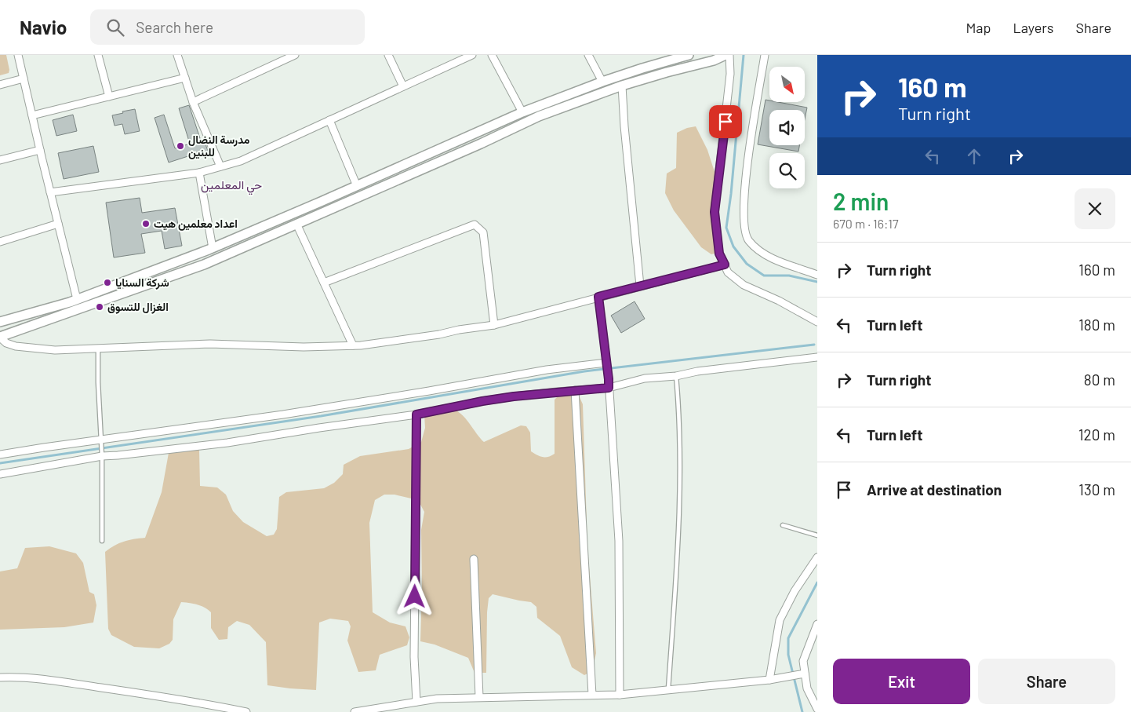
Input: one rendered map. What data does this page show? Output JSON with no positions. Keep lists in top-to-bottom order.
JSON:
{
  "districts": ["حي المعلمين"],
  "places": [
    "مدرسة النضال للبنين",
    "اعداد معلمين هيت",
    "شركة السنايا",
    "الغزال للتسوق"
  ],
  "north": "bottom right",
  "page": {
    "header": "Navio",
    "search": "Search here",
    "nav": ["Map", "Layers", "Share"],
    "turn": ["160 m", "Turn right"],
    "heading": ["2 min", "670 m · 16:17"],
    "list": [
      {
        "name": "Turn right",
        "value": "160 m"
      },
      {
        "name": "Turn left",
        "value": "180 m"
      },
      {
        "name": "Turn right",
        "value": "80 m"
      },
      {
        "name": "Turn left",
        "value": "120 m"
      },
      {
        "name": "Arrive at destination",
        "value": "130 m"
      }
    ],
    "buttons": ["Exit", "Share"]
  }
}
